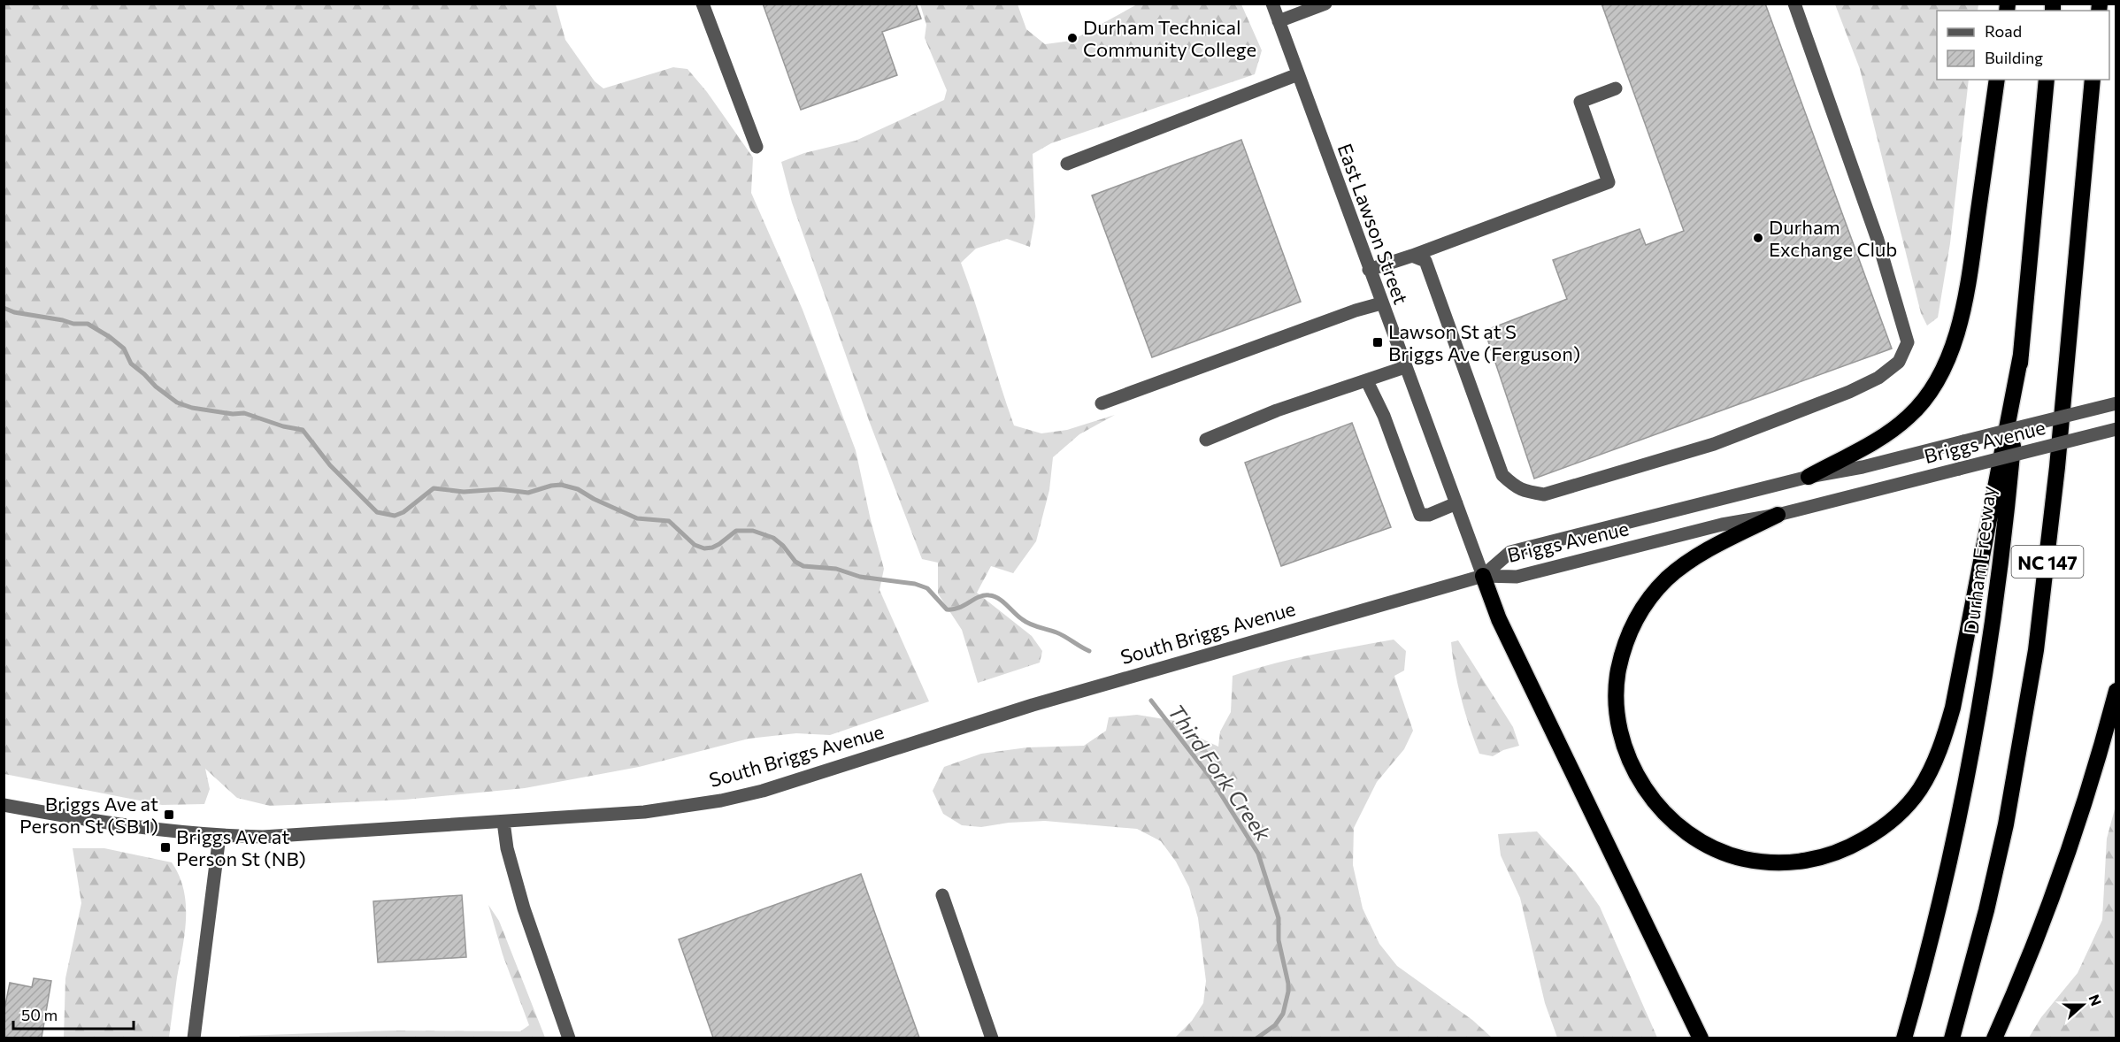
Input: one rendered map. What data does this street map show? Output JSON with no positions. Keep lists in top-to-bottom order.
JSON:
{
  "streets": {
    "highway": ["Durham Freeway", "NC 147"],
    "street": ["East Lawson Street", "Briggs Avenue", "South Briggs Avenue"]
  },
  "crossings": [
    ["East Lawson Street", "Briggs Avenue"],
    ["East Lawson Street", "South Briggs Avenue"],
    ["Briggs Avenue", "South Briggs Avenue"]
  ],
  "water": ["Third Fork Creek"],
  "places": {
    "other": ["Durham Technical Community College", "Durham Exchange Club"],
    "transit": ["Lawson St at S Briggs Ave (Ferguson)", "Briggs Ave at Person St (SB 1)", "Briggs Ave at Person St (NB)"]
  },
  "legend": ["Road", "Building"],
  "scale_bar": "50 m",
  "north": "right"
}
